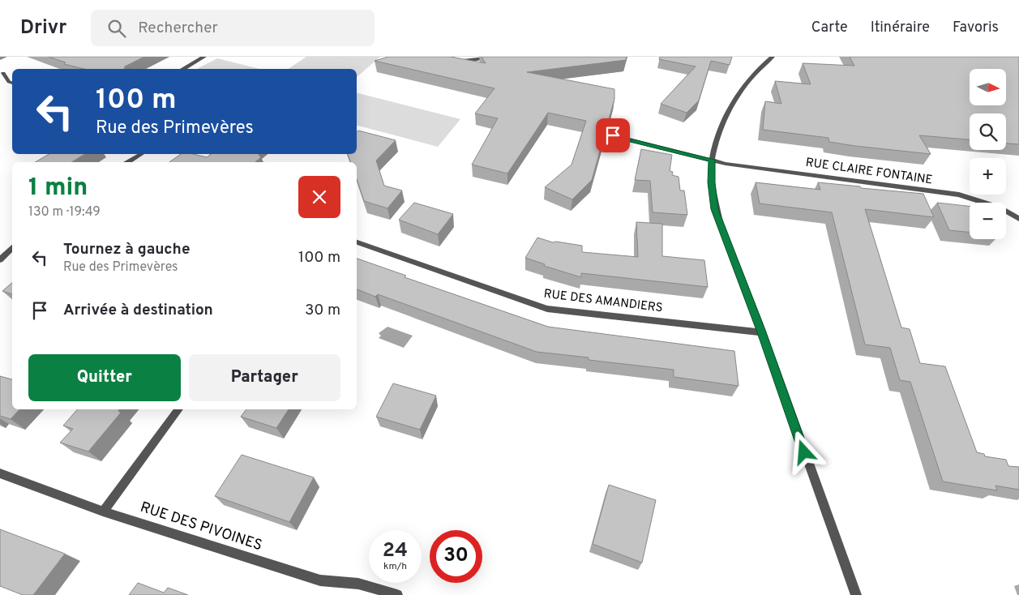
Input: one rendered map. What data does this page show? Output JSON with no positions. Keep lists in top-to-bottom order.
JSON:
{
  "streets": {
    "street": ["RUE CLAIRE FONTAINE", "RUE DES AMANDIERS", "RUE DES PIVOINES"]
  },
  "north": "right",
  "page": {
    "header": "Drivr",
    "search": "Rechercher",
    "nav": ["Carte", "Itinéraire", "Favoris"],
    "map_buttons": ["+", "−"],
    "turn": ["100 m", "Rue des Primevères"],
    "heading": ["1 min", "130 m · 19:49"],
    "list": [
      {
        "name": "Tournez à gauche",
        "note": "Rue des Primevères",
        "value": "100 m"
      },
      {
        "name": "Arrivée à destination",
        "value": "30 m"
      }
    ],
    "buttons": ["Quitter", "Partager"],
    "speed": "24 km/h",
    "limit": "30"
  }
}
